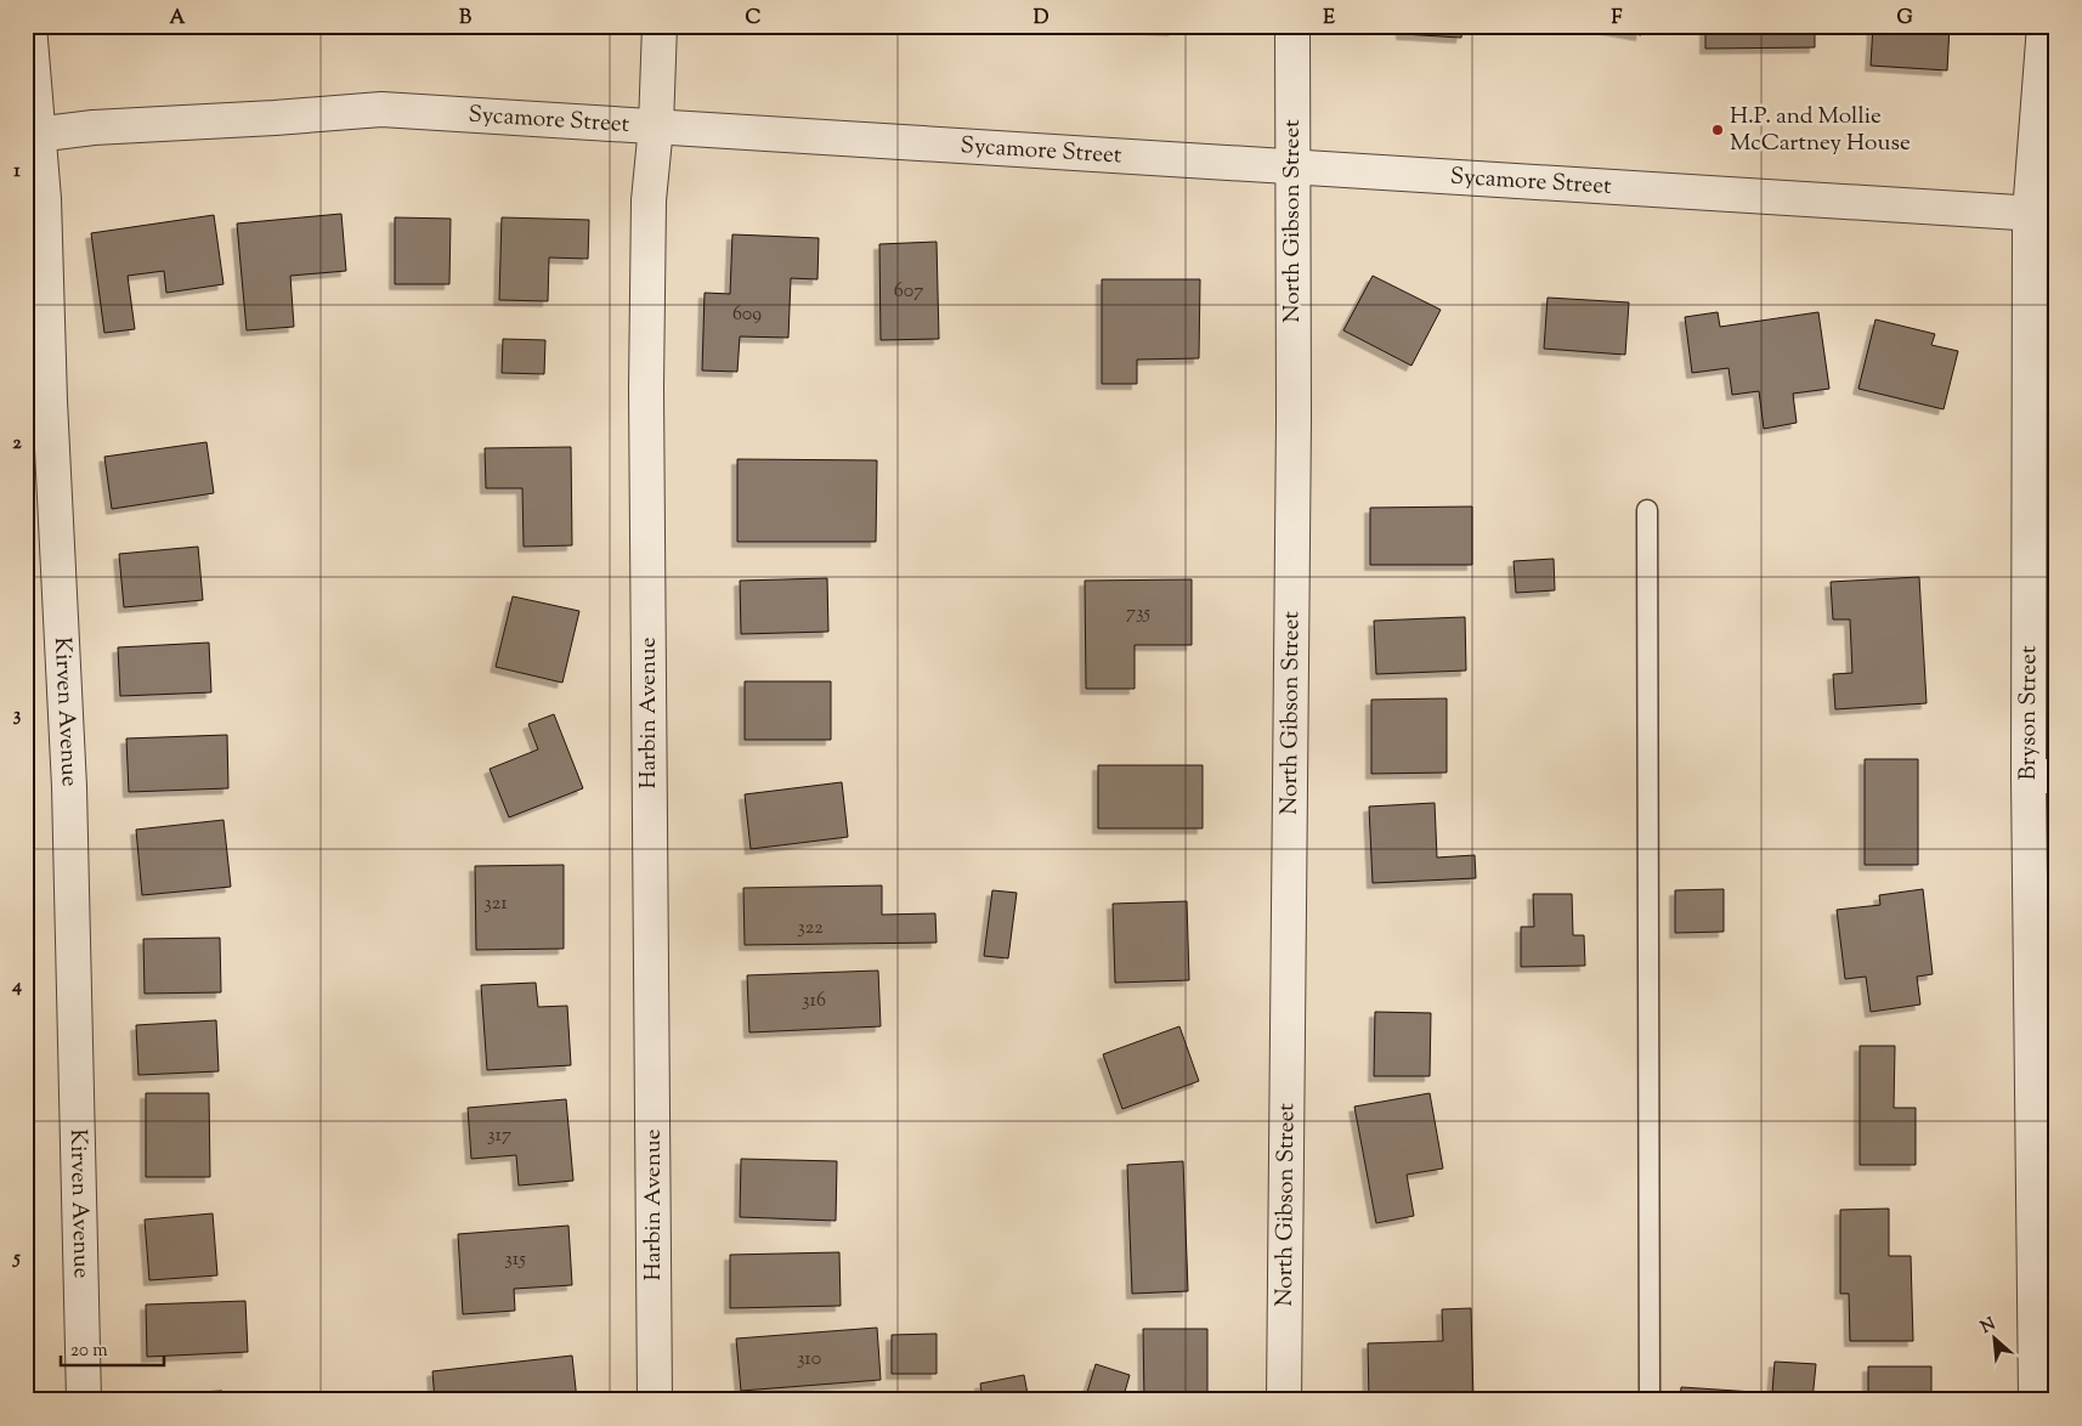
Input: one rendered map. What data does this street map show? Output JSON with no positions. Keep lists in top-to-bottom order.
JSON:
{
  "streets": {
    "street": [
      "Sycamore Street",
      "North Gibson Street",
      "Kirven Avenue",
      "Harbin Avenue",
      "Bryson Street"
    ]
  },
  "crossings": [
    ["Sycamore Street", "North Gibson Street"],
    ["Sycamore Street", "Kirven Avenue"],
    ["Sycamore Street", "Harbin Avenue"],
    ["Sycamore Street", "Bryson Street"]
  ],
  "places": ["H.P. and Mollie McCartney House"],
  "house_numbers": [
    "607",
    "609",
    "735",
    "321",
    "322",
    "316",
    "317",
    "315",
    "310"
  ],
  "scale_bar": "20 m",
  "north": "top left",
  "grid": {
    "columns": [
      "A",
      "B",
      "C",
      "D",
      "E",
      "F",
      "G"
    ],
    "rows": [
      "1",
      "2",
      "3",
      "4",
      "5"
    ]
  }
}
